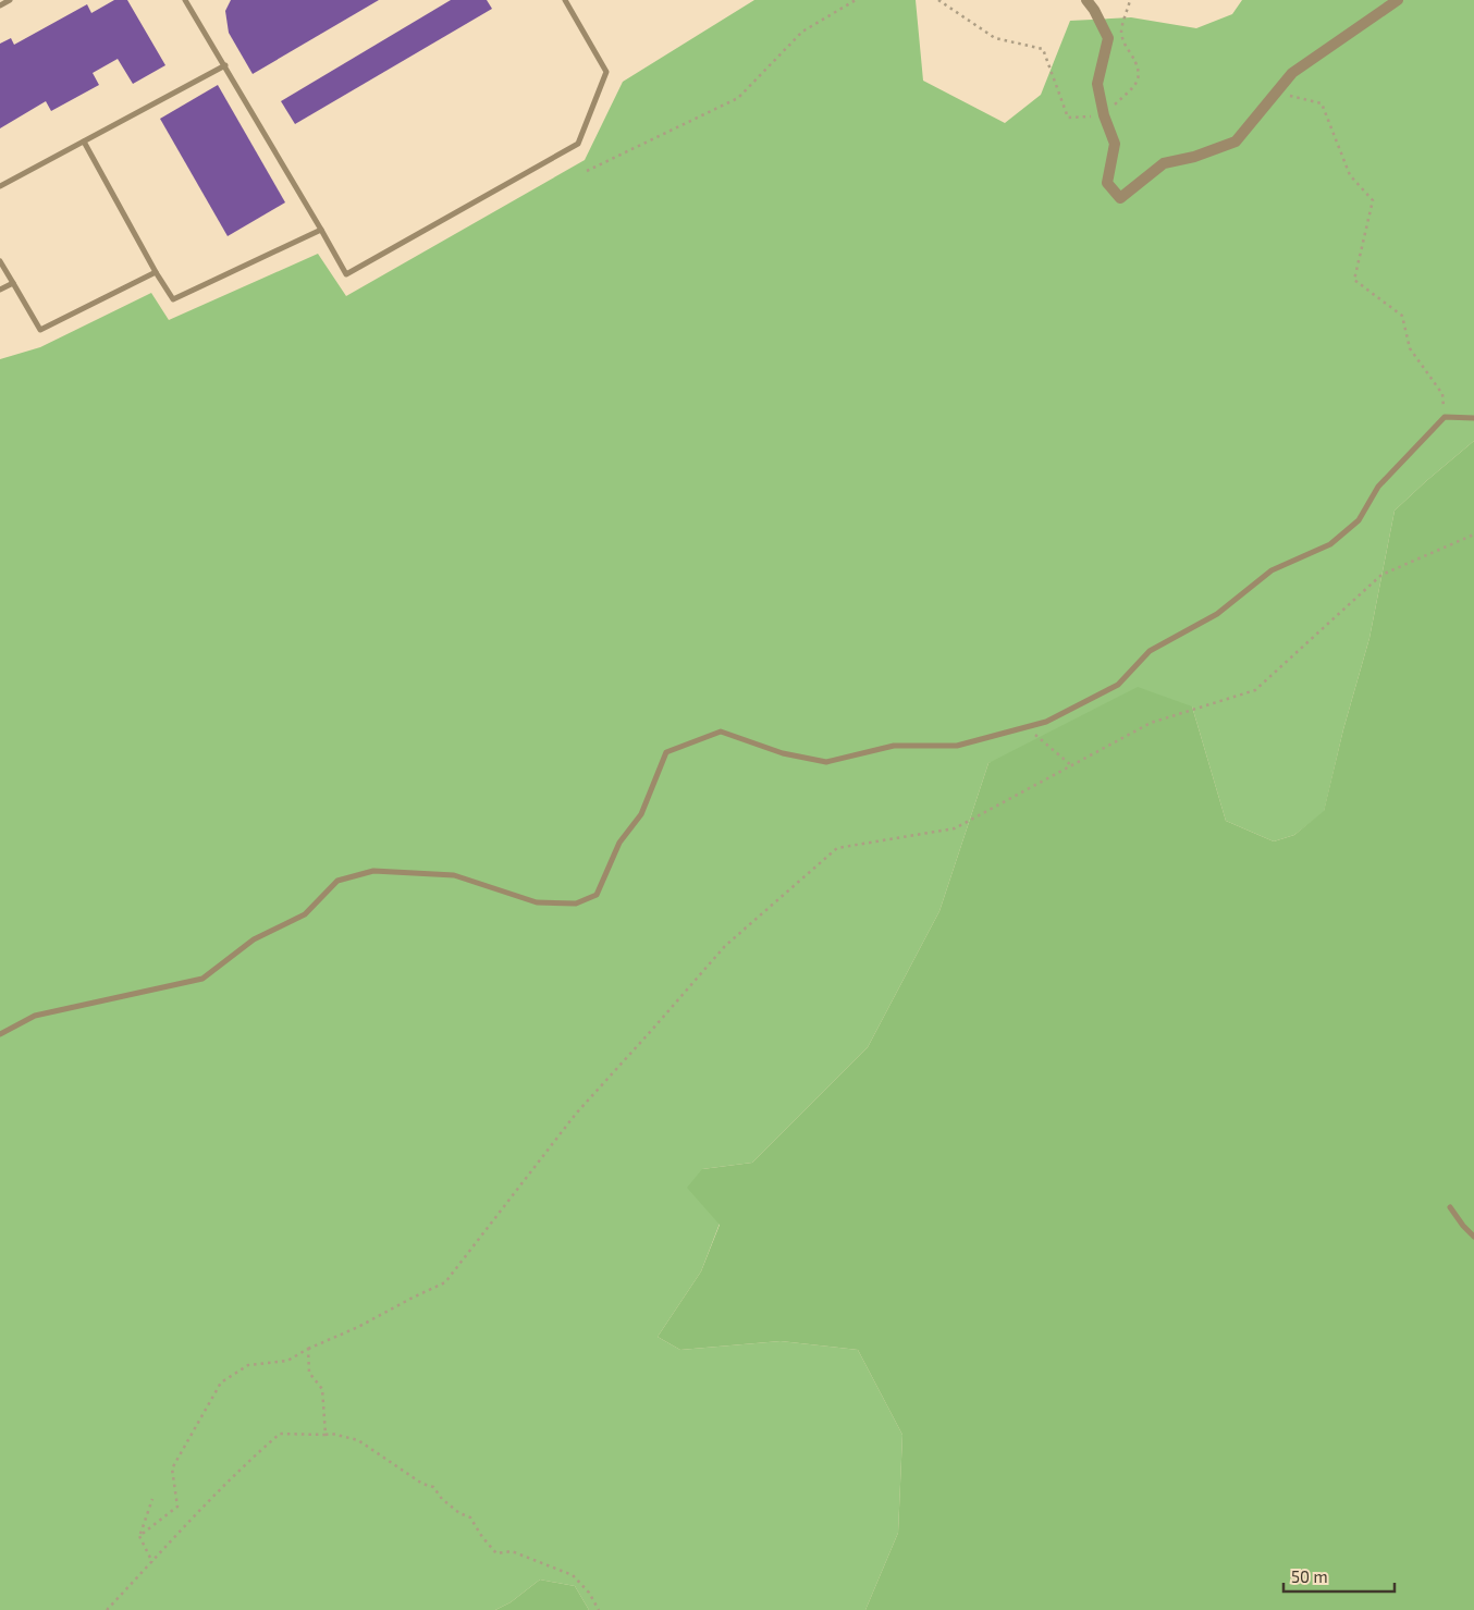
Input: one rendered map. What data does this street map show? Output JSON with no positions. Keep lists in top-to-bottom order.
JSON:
{
  "scale_bar": "50 m"
}
